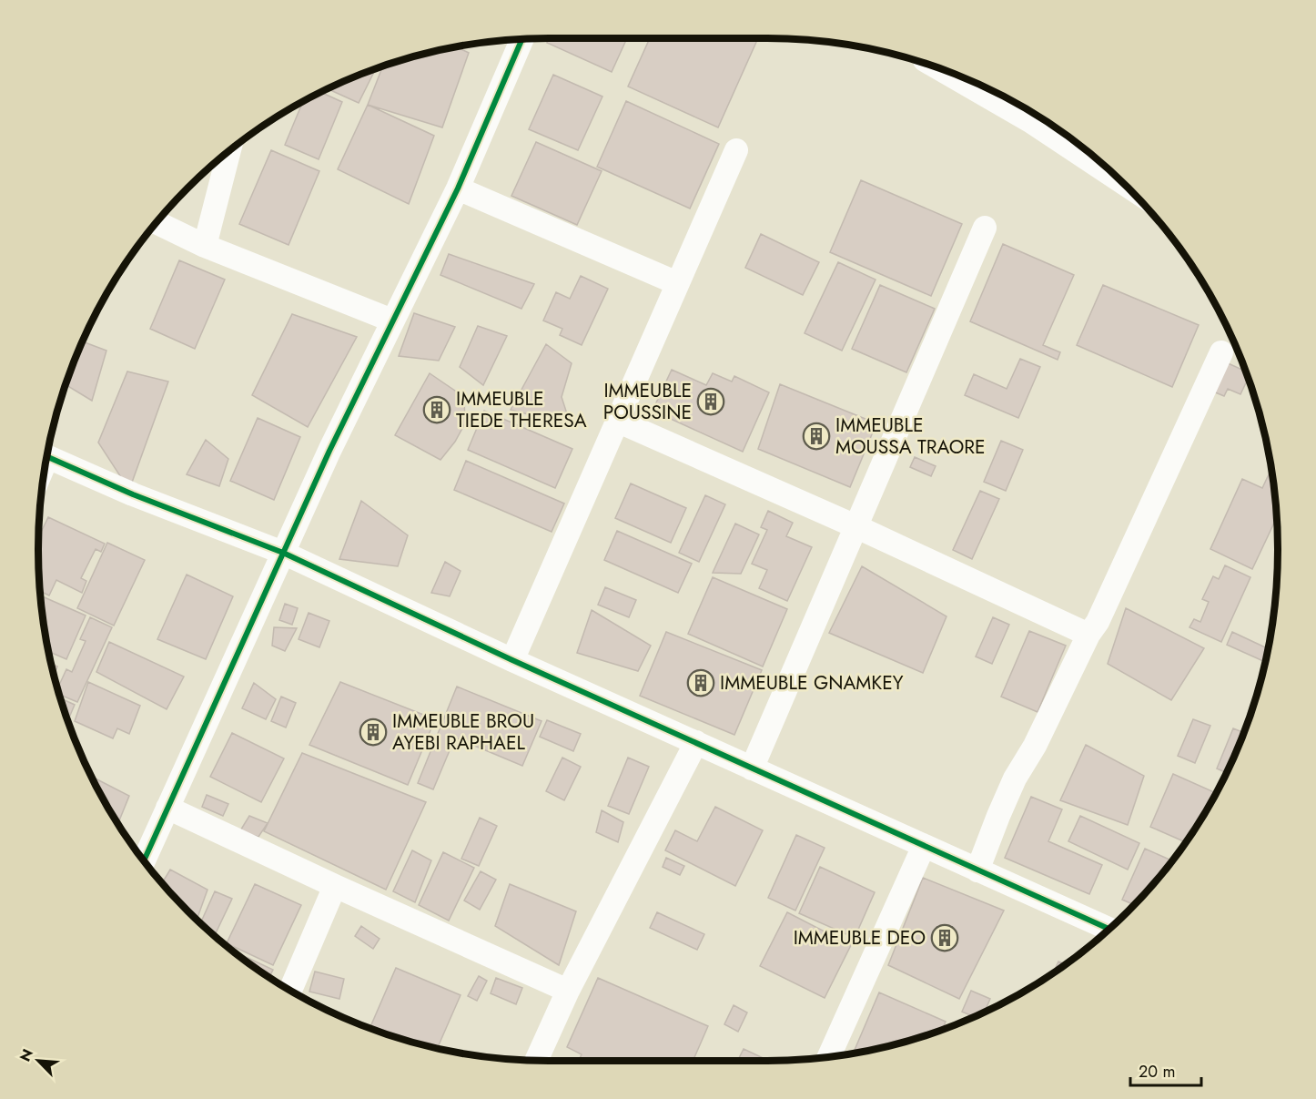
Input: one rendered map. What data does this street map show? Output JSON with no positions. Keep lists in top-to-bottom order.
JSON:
{
  "places": {
    "building": [
      "IMMEUBLE POUSSINE",
      "IMMEUBLE TIEDE THERESA",
      "IMMEUBLE MOUSSA TRAORE",
      "IMMEUBLE GNAMKEY",
      "IMMEUBLE BROU AYEBI RAPHAEL",
      "IMMEUBLE DEO"
    ]
  },
  "scale_bar": "20 m",
  "north": "top left"
}
